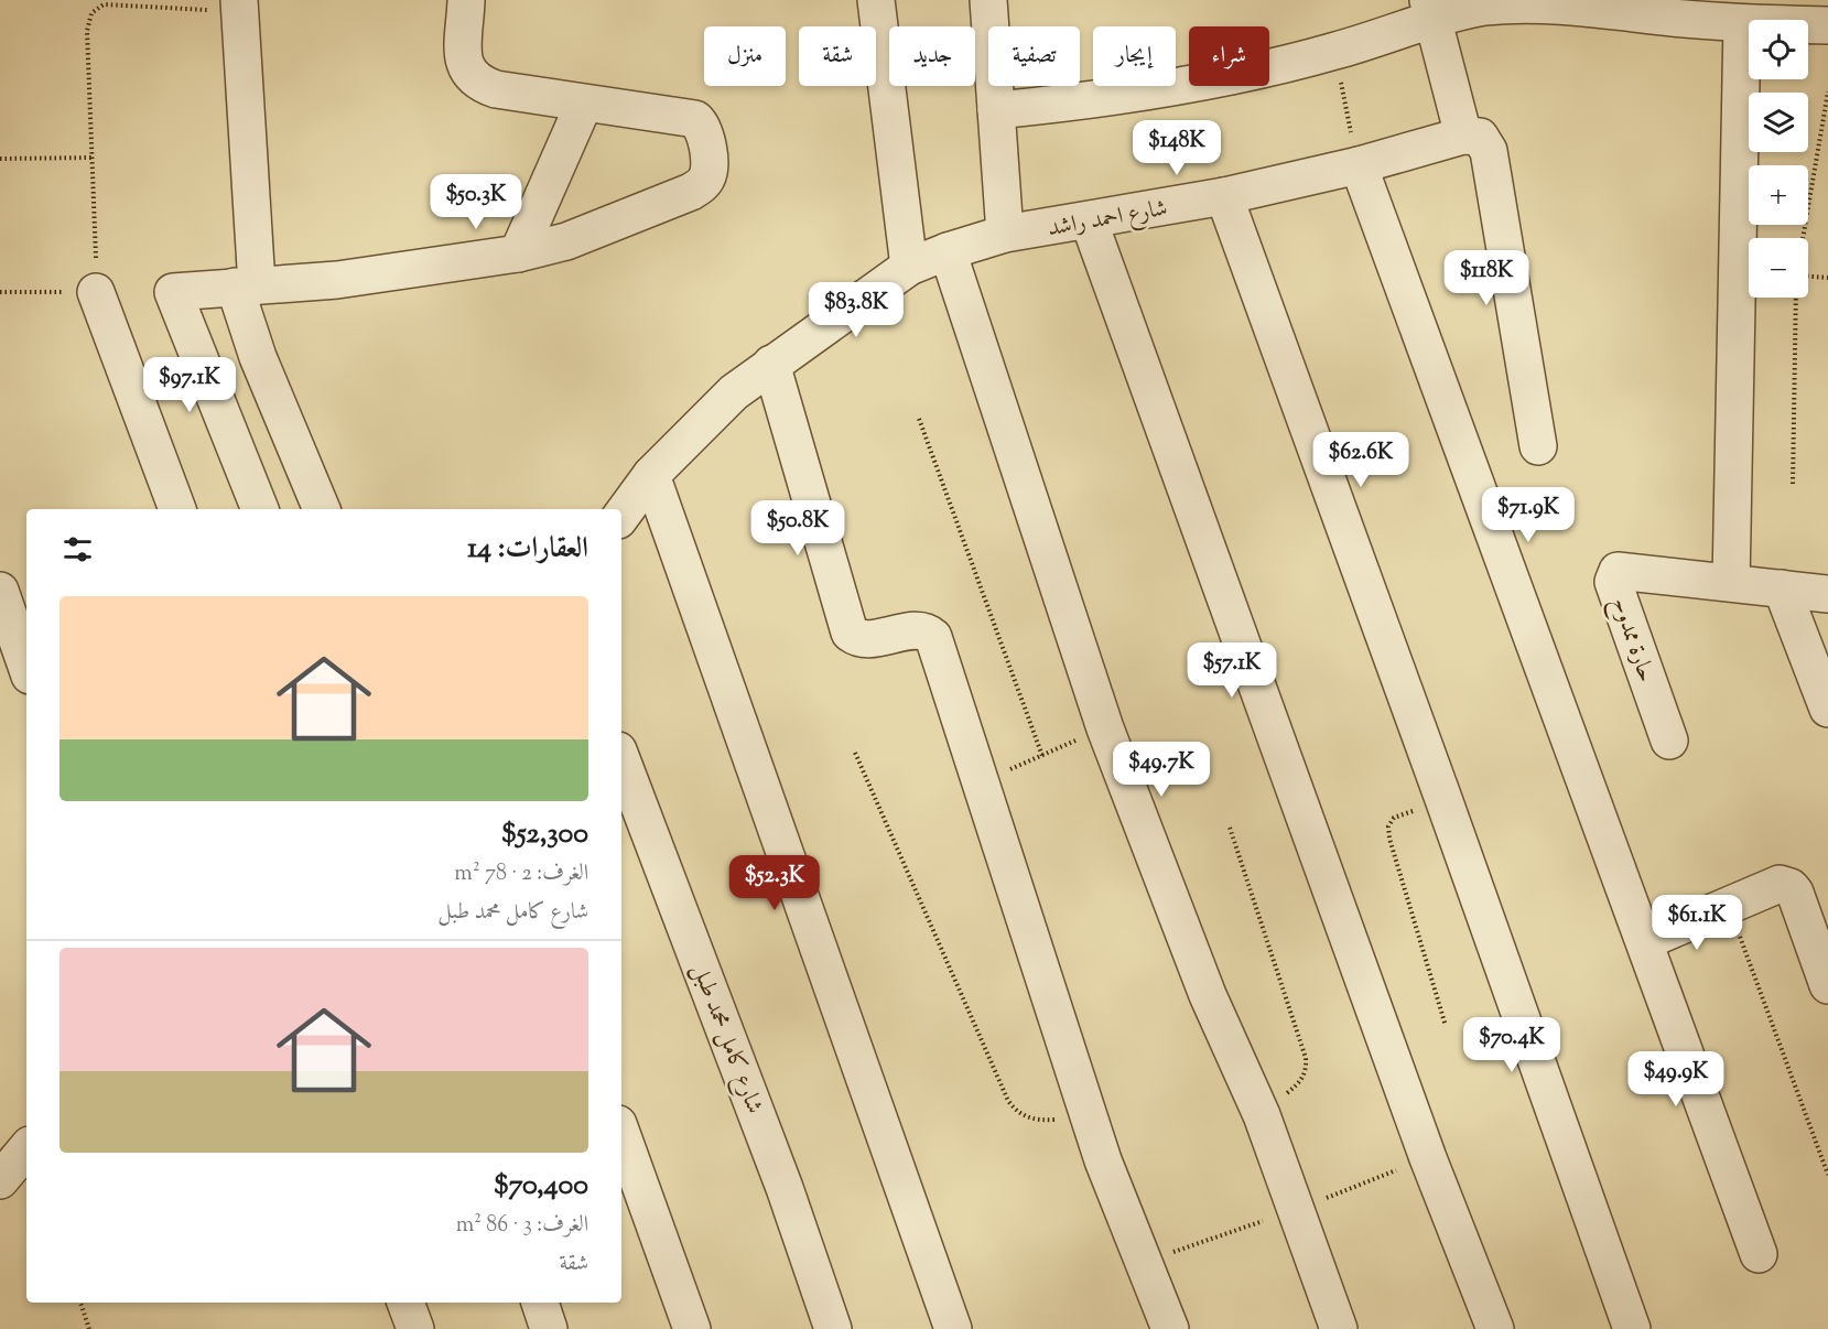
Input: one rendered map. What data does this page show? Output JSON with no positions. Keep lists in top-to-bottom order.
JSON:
{
  "streets": {
    "street": ["شارع احمد راشد", "حارة ممدوح", "شارع كامل محمد طبل"]
  },
  "page": {
    "map_buttons": ["+", "−"],
    "chip": [
      "شراء",
      "إيجار",
      "تصفية",
      "جديد",
      "شقة",
      "منزل"
    ],
    "price": [
      "$148K",
      "$50.3K",
      "$118K",
      "$83.8K",
      "$97.1K",
      "$62.6K",
      "$71.9K",
      "$50.8K",
      "$57.1K",
      "$49.7K",
      "$52.3K",
      "$61.1K",
      "$70.4K",
      "$49.9K"
    ],
    "heading": "العقارات: 14",
    "list": [
      {
        "name": "$52,300",
        "note": "الغرف: 2 · 78 m² · شارع كامل محمد طبل"
      },
      {
        "name": "$70,400",
        "note": "الغرف: 3 · 86 m² · شقة"
      }
    ]
  }
}
